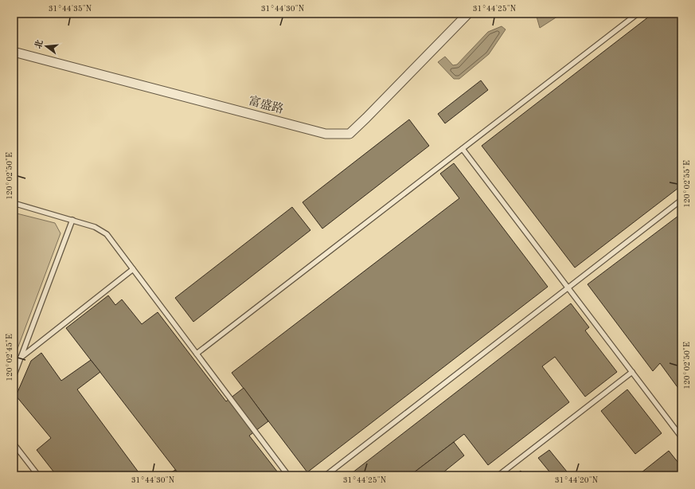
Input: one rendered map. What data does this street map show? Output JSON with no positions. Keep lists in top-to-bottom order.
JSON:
{
  "streets": {
    "street": ["富盛路"]
  },
  "north": "left",
  "coordinates": [
    "31°44'35\"N",
    "31°44'30\"N",
    "31°44'25\"N",
    "120°02'50\"E",
    "120°02'55\"E",
    "120°02'45\"E",
    "31°44'20\"N"
  ]
}
